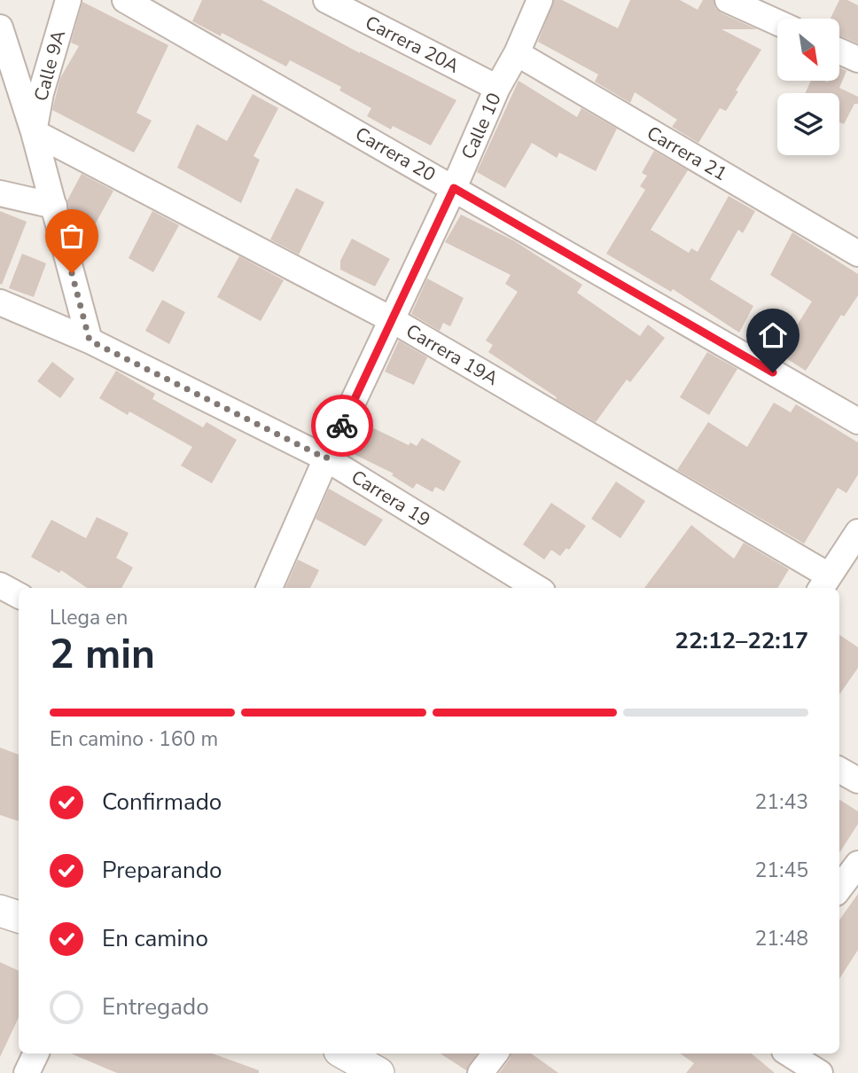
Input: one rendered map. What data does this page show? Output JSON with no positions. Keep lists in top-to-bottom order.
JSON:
{
  "streets": {
    "street": [
      "Carrera 20A",
      "Calle 9A",
      "Calle 10",
      "Carrera 21",
      "Carrera 20",
      "Carrera 19A",
      "Carrera 19"
    ]
  },
  "crossings": [
    ["Carrera 20A", "Calle 10"],
    ["Calle 9A", "Carrera 19A"],
    ["Calle 10", "Carrera 21"],
    ["Calle 10", "Carrera 20"],
    ["Calle 10", "Carrera 19A"],
    ["Calle 10", "Carrera 19"]
  ],
  "north": "bottom right",
  "page": {
    "heading": ["2 min", "Llega en", "22:12–22:17"],
    "bar": "En camino · 160 m",
    "list": [
      ["Confirmado", "21:43"],
      ["Preparando", "21:45"],
      ["En camino", "21:48"],
      "Entregado"
    ]
  }
}
